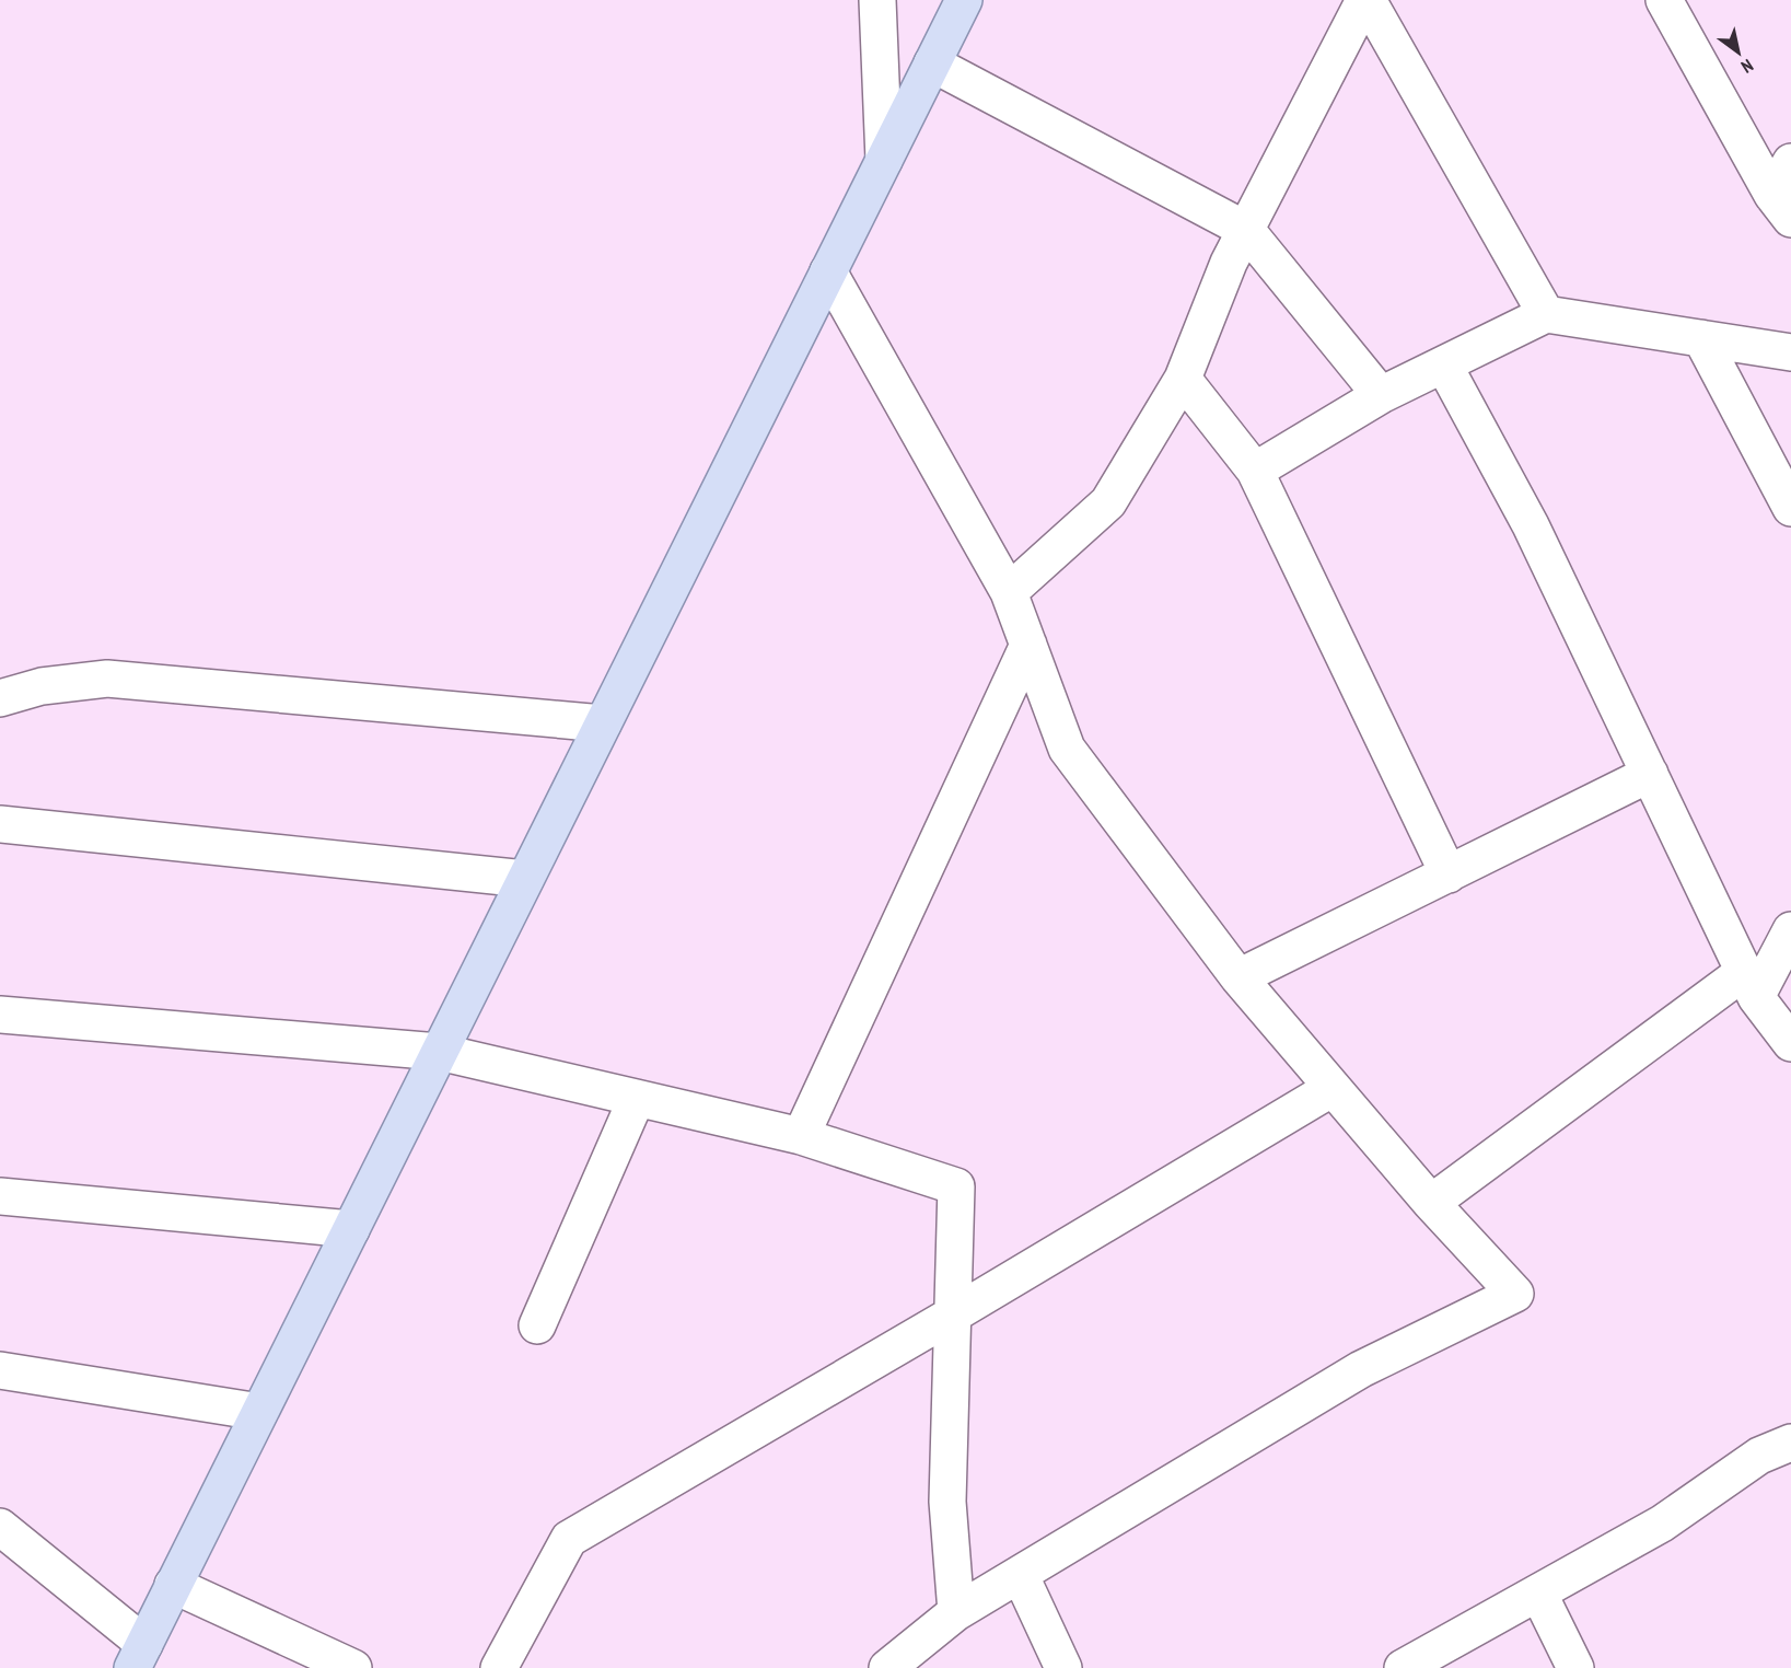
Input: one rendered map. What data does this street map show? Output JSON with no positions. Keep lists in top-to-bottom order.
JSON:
{
  "north": "bottom right"
}
